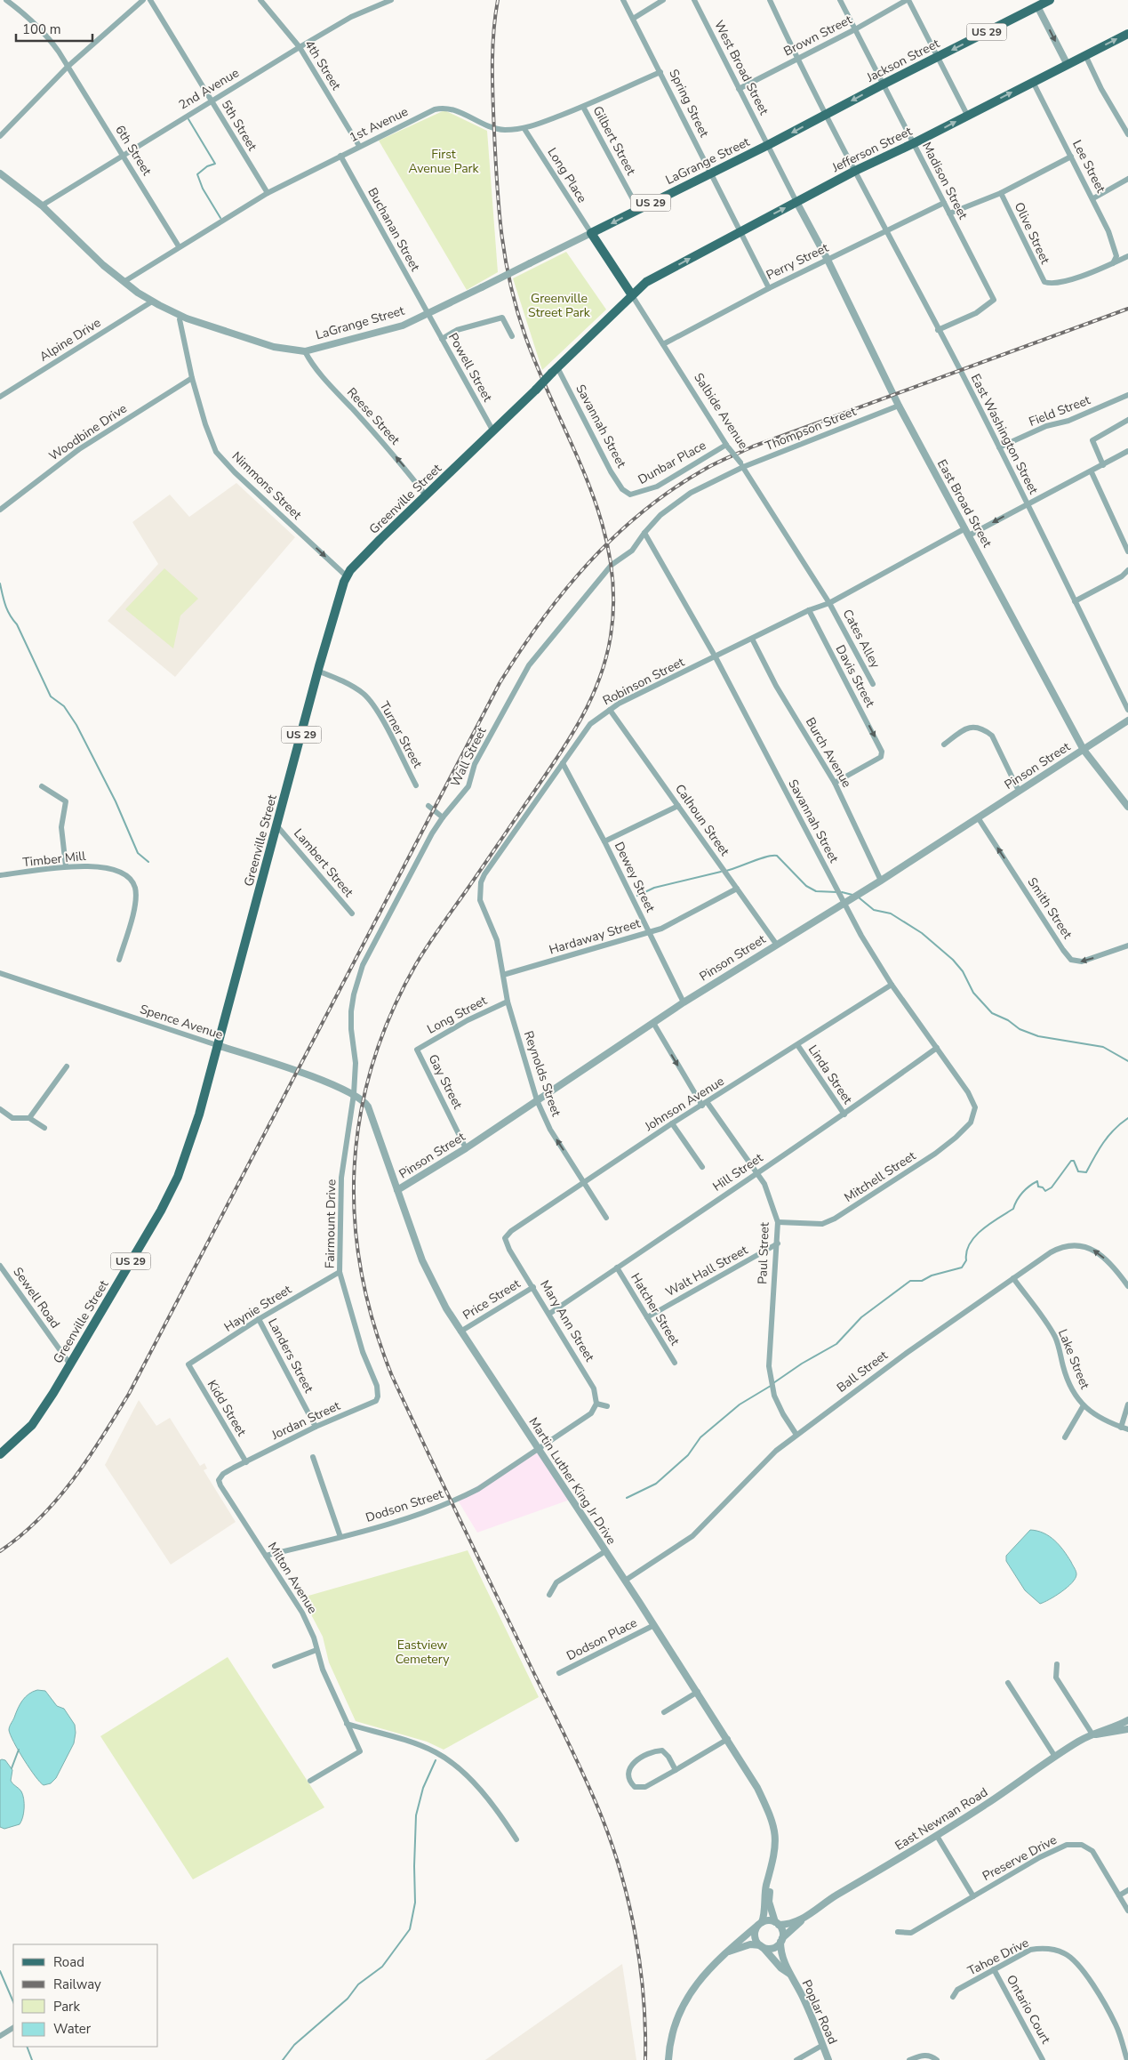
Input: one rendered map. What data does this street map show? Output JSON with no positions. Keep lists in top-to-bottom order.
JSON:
{
  "streets": {
    "main road": [
      "US 29",
      "Jackson Street",
      "Jefferson Street",
      "LaGrange Street",
      "Salbide Avenue",
      "Greenville Street"
    ],
    "street": [
      "Brown Street",
      "4th Street",
      "West Broad Street",
      "2nd Avenue",
      "Spring Street",
      "1st Avenue",
      "5th Street",
      "Gilbert Street",
      "6th Street",
      "Lee Street",
      "Long Place",
      "Madison Street",
      "Buchanan Street",
      "Olive Street",
      "Perry Street",
      "Alpine Drive",
      "Powell Street",
      "Field Street",
      "Reese Street",
      "Savannah Street",
      "Thompson Street",
      "Woodbine Drive",
      "East Washington Street",
      "Dunbar Place",
      "Nimmons Street",
      "East Broad Street",
      "Cates Alley",
      "Davis Street",
      "Robinson Street",
      "Turner Street",
      "Burch Avenue",
      "Wall Street",
      "Pinson Street",
      "Calhoun Street",
      "Timber Mill",
      "Lambert Street",
      "Dewey Street",
      "Smith Street",
      "Hardaway Street",
      "Long Street",
      "Spence Avenue",
      "Reynolds Street",
      "Linda Street",
      "Gay Street",
      "Johnson Avenue",
      "Hill Street",
      "Mitchell Street",
      "Fairmount Drive",
      "Paul Street",
      "Walt Hall Street",
      "Sewell Road",
      "Price Street",
      "Haynie Street",
      "Hatcher Street",
      "Mary Ann Street",
      "Landers Street",
      "Lake Street",
      "Ball Street",
      "Kidd Street",
      "Jordan Street",
      "Martin Luther King Jr Drive",
      "Dodson Street",
      "Milton Avenue",
      "Dodson Place",
      "East Newnan Road",
      "Preserve Drive",
      "Tahoe Drive",
      "Ontario Court",
      "Poplar Road"
    ]
  },
  "crossings": [
    ["Brown Street", "West Broad Street"],
    ["Brown Street", "Madison Street"],
    ["Brown Street", "East Washington Street"],
    ["Jackson Street", "West Broad Street"],
    ["Jackson Street", "LaGrange Street"],
    ["Jackson Street", "Madison Street"],
    ["Jackson Street", "East Washington Street"],
    ["4th Street", "2nd Avenue"],
    ["4th Street", "1st Avenue"],
    ["West Broad Street", "Jefferson Street"],
    ["West Broad Street", "LaGrange Street"],
    ["West Broad Street", "East Broad Street"],
    ["2nd Avenue", "5th Street"],
    ["2nd Avenue", "6th Street"],
    ["2nd Avenue", "LaGrange Street"],
    ["Spring Street", "1st Avenue"],
    ["Spring Street", "Jefferson Street"],
    ["Spring Street", "LaGrange Street"],
    ["Spring Street", "Perry Street"],
    ["1st Avenue", "5th Street"],
    ["1st Avenue", "Gilbert Street"],
    ["1st Avenue", "6th Street"],
    ["1st Avenue", "LaGrange Street"],
    ["1st Avenue", "Long Place"],
    ["1st Avenue", "Buchanan Street"],
    ["Gilbert Street", "LaGrange Street"],
    ["Jefferson Street", "Lee Street"],
    ["Jefferson Street", "Madison Street"],
    ["Jefferson Street", "Salbide Avenue"],
    ["Jefferson Street", "East Washington Street"],
    ["Jefferson Street", "Greenville Street"],
    ["Jefferson Street", "East Broad Street"],
    ["LaGrange Street", "Long Place"],
    ["LaGrange Street", "Buchanan Street"],
    ["LaGrange Street", "Alpine Drive"],
    ["LaGrange Street", "Powell Street"],
    ["LaGrange Street", "Salbide Avenue"],
    ["LaGrange Street", "Reese Street"],
    ["LaGrange Street", "Nimmons Street"],
    ["Lee Street", "Olive Street"],
    ["Long Place", "Salbide Avenue"],
    ["Madison Street", "Perry Street"],
    ["Madison Street", "East Washington Street"],
    ["Buchanan Street", "Powell Street"],
    ["Perry Street", "Salbide Avenue"],
    ["Perry Street", "East Washington Street"],
    ["Perry Street", "East Broad Street"],
    ["Powell Street", "Greenville Street"],
    ["Salbide Avenue", "Thompson Street"],
    ["Salbide Avenue", "Dunbar Place"],
    ["Salbide Avenue", "Greenville Street"],
    ["Salbide Avenue", "Cates Alley"],
    ["Salbide Avenue", "Robinson Street"],
    ["Field Street", "East Washington Street"],
    ["Reese Street", "Greenville Street"],
    ["Savannah Street", "Thompson Street"],
    ["Savannah Street", "Dunbar Place"],
    ["Savannah Street", "Greenville Street"],
    ["Savannah Street", "Robinson Street"],
    ["Savannah Street", "Wall Street"],
    ["Savannah Street", "Pinson Street"],
    ["Savannah Street", "Johnson Avenue"],
    ["Savannah Street", "Hill Street"],
    ["Savannah Street", "Mitchell Street"],
    ["Thompson Street", "East Broad Street"],
    ["Thompson Street", "Wall Street"],
    ["Woodbine Drive", "Nimmons Street"],
    ["Nimmons Street", "Greenville Street"],
    ["Greenville Street", "Turner Street"],
    ["Greenville Street", "Lambert Street"],
    ["Greenville Street", "Spence Avenue"],
    ["Greenville Street", "Sewell Road"],
    ["East Broad Street", "Robinson Street"],
    ["East Broad Street", "Pinson Street"],
    ["Cates Alley", "Robinson Street"],
    ["Davis Street", "Robinson Street"],
    ["Davis Street", "Burch Avenue"],
    ["Robinson Street", "Burch Avenue"],
    ["Robinson Street", "Calhoun Street"],
    ["Robinson Street", "Dewey Street"],
    ["Robinson Street", "Hardaway Street"],
    ["Robinson Street", "Reynolds Street"],
    ["Burch Avenue", "Pinson Street"],
    ["Wall Street", "Spence Avenue"],
    ["Wall Street", "Fairmount Drive"],
    ["Wall Street", "Martin Luther King Jr Drive"],
    ["Pinson Street", "Calhoun Street"],
    ["Pinson Street", "Dewey Street"],
    ["Pinson Street", "Smith Street"],
    ["Pinson Street", "Reynolds Street"],
    ["Pinson Street", "Gay Street"],
    ["Pinson Street", "Paul Street"],
    ["Pinson Street", "Martin Luther King Jr Drive"],
    ["Calhoun Street", "Hardaway Street"],
    ["Dewey Street", "Hardaway Street"],
    ["Hardaway Street", "Reynolds Street"],
    ["Long Street", "Reynolds Street"],
    ["Long Street", "Gay Street"],
    ["Spence Avenue", "Fairmount Drive"],
    ["Spence Avenue", "Martin Luther King Jr Drive"],
    ["Reynolds Street", "Johnson Avenue"],
    ["Linda Street", "Johnson Avenue"],
    ["Linda Street", "Hill Street"],
    ["Johnson Avenue", "Paul Street"],
    ["Johnson Avenue", "Mary Ann Street"],
    ["Hill Street", "Paul Street"],
    ["Hill Street", "Hatcher Street"],
    ["Hill Street", "Mary Ann Street"],
    ["Mitchell Street", "Paul Street"],
    ["Fairmount Drive", "Haynie Street"],
    ["Fairmount Drive", "Jordan Street"],
    ["Fairmount Drive", "Martin Luther King Jr Drive"],
    ["Paul Street", "Walt Hall Street"],
    ["Paul Street", "Ball Street"],
    ["Walt Hall Street", "Hatcher Street"],
    ["Price Street", "Mary Ann Street"],
    ["Price Street", "Martin Luther King Jr Drive"],
    ["Haynie Street", "Landers Street"],
    ["Haynie Street", "Kidd Street"],
    ["Landers Street", "Jordan Street"],
    ["Lake Street", "Ball Street"],
    ["Ball Street", "Martin Luther King Jr Drive"],
    ["Kidd Street", "Jordan Street"],
    ["Kidd Street", "Milton Avenue"],
    ["Jordan Street", "Milton Avenue"],
    ["Martin Luther King Jr Drive", "Dodson Street"],
    ["Martin Luther King Jr Drive", "Dodson Place"],
    ["Martin Luther King Jr Drive", "East Newnan Road"],
    ["Martin Luther King Jr Drive", "Poplar Road"],
    ["Dodson Street", "Milton Avenue"],
    ["East Newnan Road", "Poplar Road"],
    ["Tahoe Drive", "Ontario Court"]
  ],
  "one_way": [
    "Jackson Street",
    "Jefferson Street",
    "Reese Street",
    "Nimmons Street",
    "Davis Street",
    "Smith Street",
    "Reynolds Street"
  ],
  "parks": ["First Avenue Park", "Greenville Street Park", "Eastview Cemetery"],
  "legend": [
    "Road",
    "Railway",
    "Park",
    "Water"
  ],
  "scale_bar": "100 m"
}
